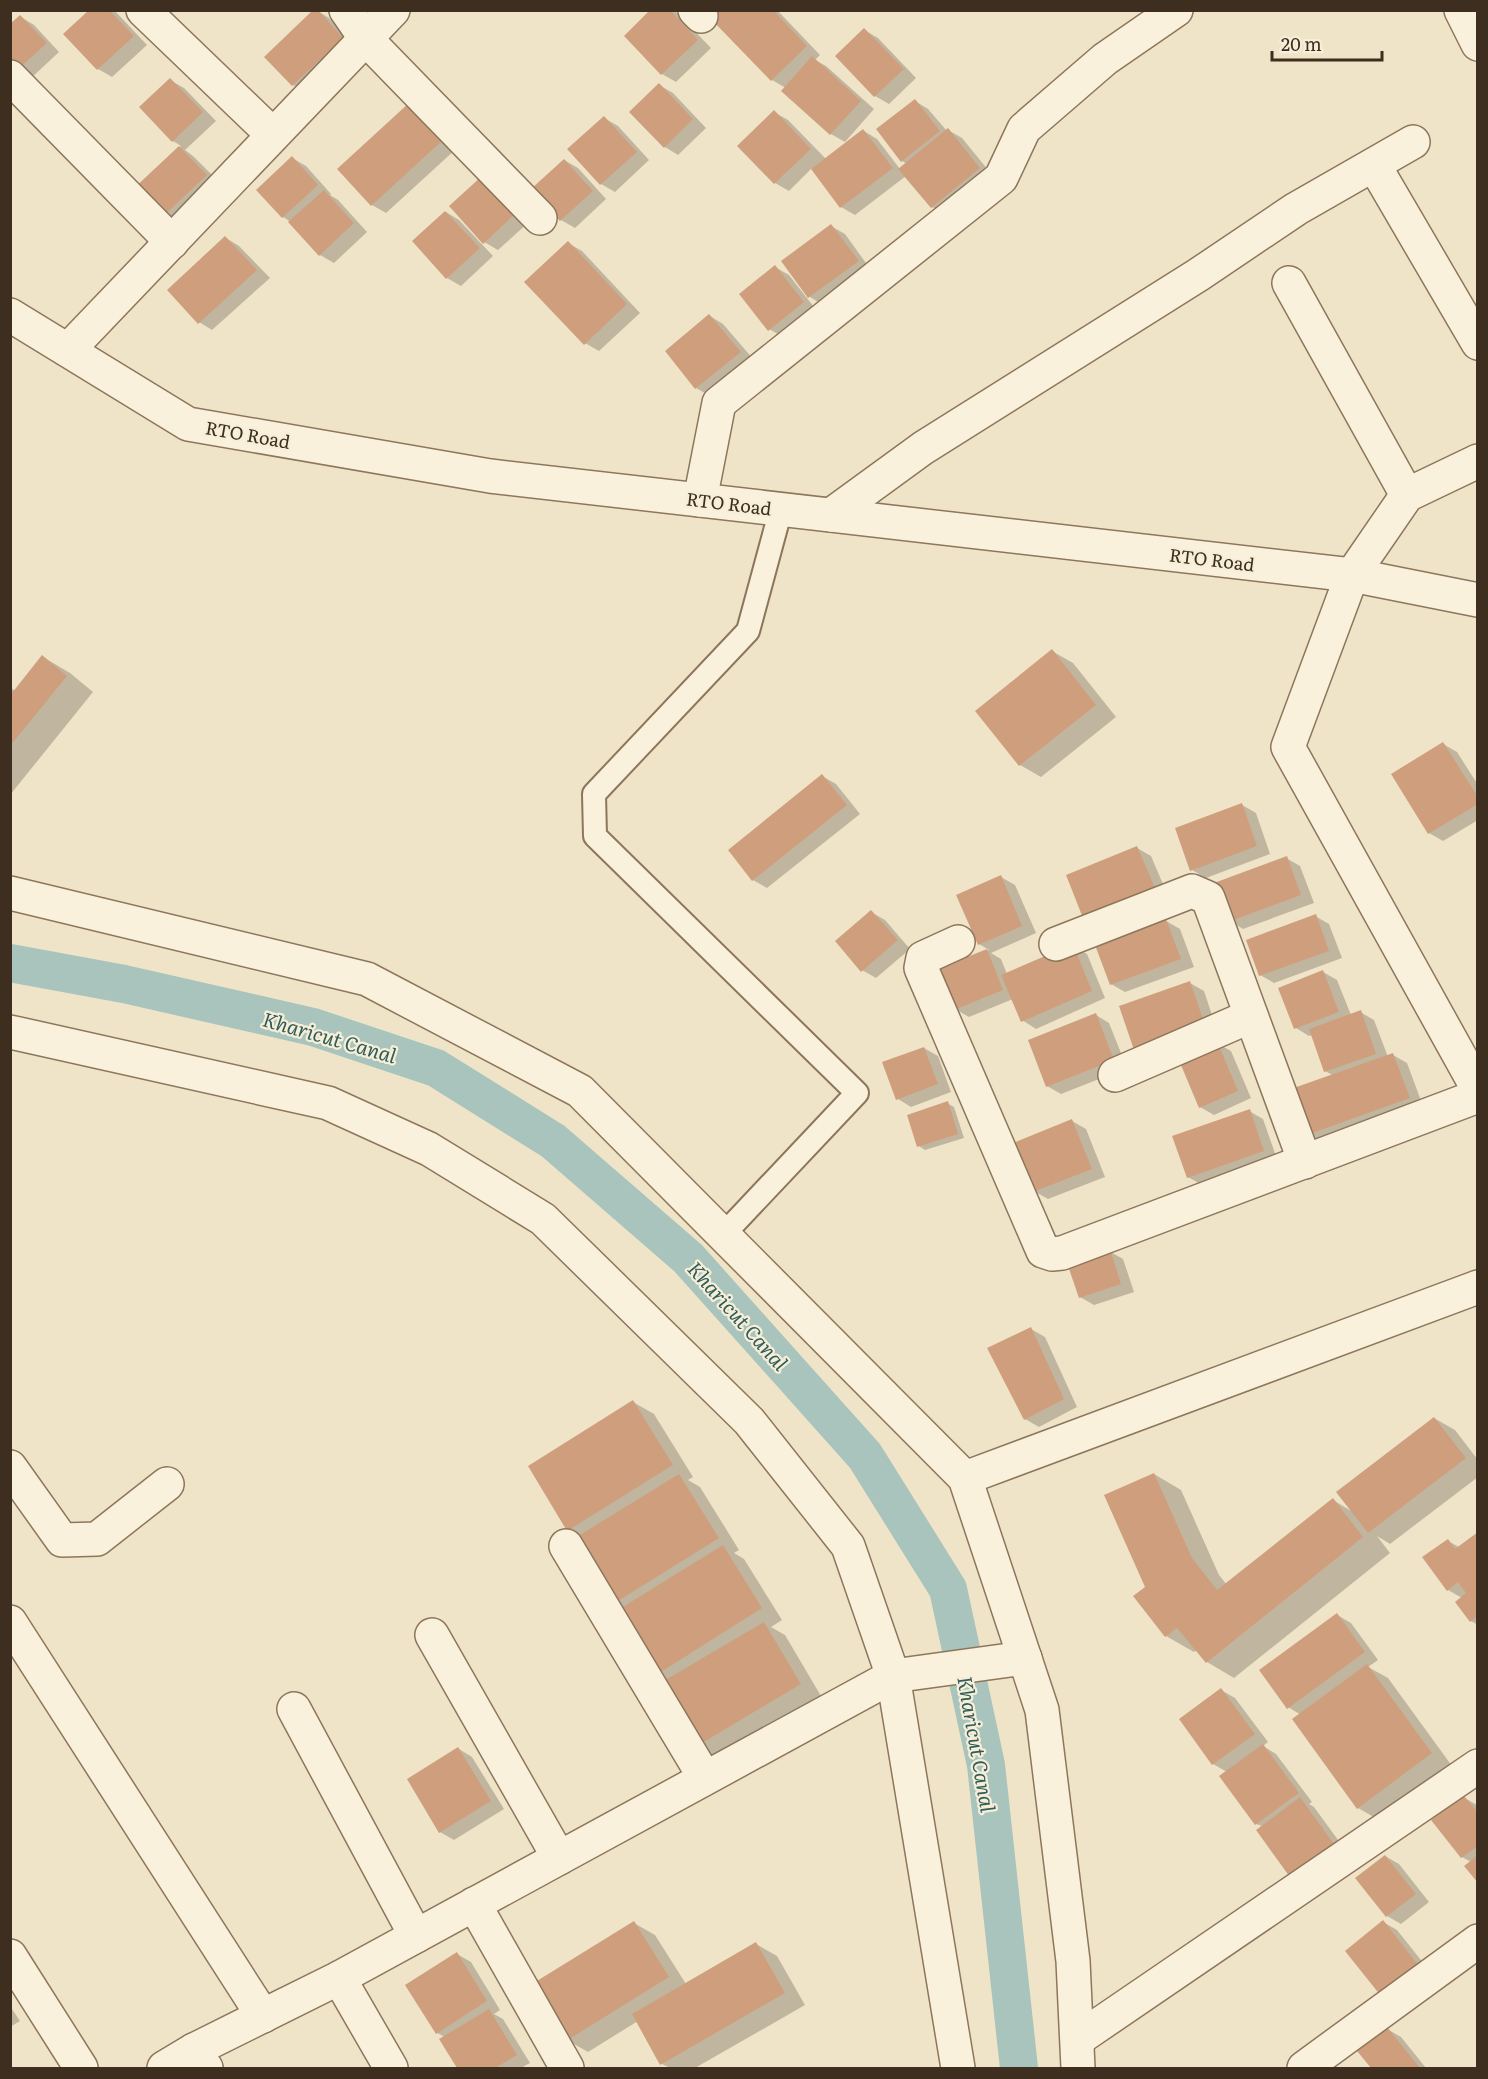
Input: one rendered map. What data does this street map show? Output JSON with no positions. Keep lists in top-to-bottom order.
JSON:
{
  "streets": {
    "street": ["RTO Road"]
  },
  "water": ["Kharicut Canal"],
  "scale_bar": "20 m"
}
